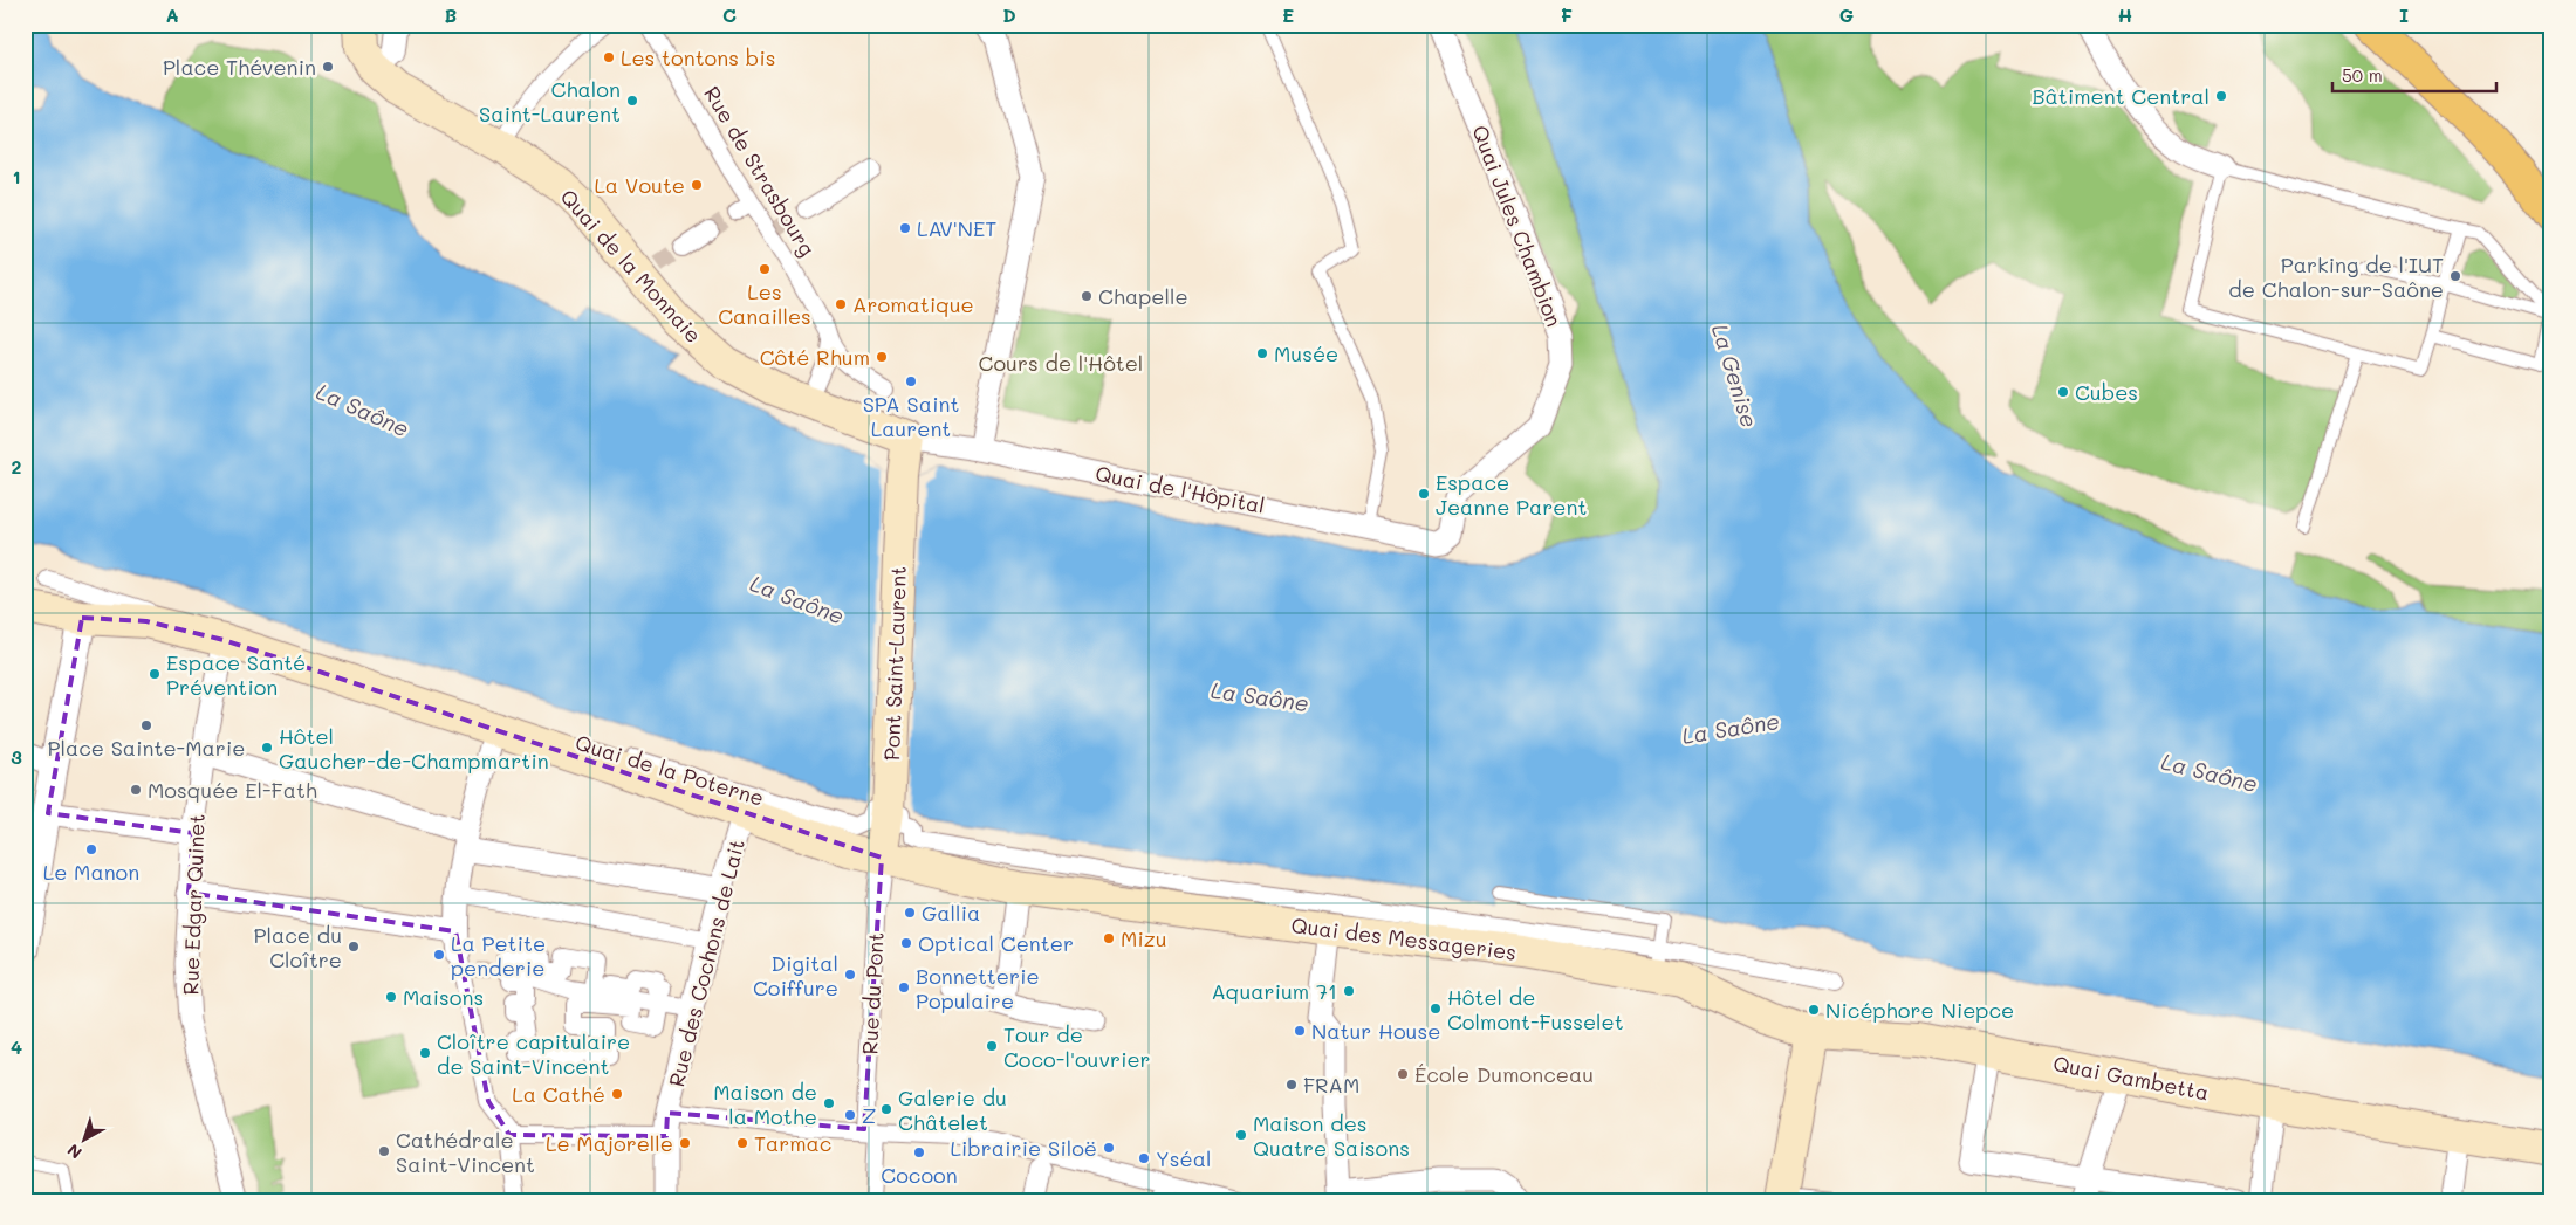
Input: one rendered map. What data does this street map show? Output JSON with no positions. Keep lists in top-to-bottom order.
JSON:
{
  "streets": {
    "main road": [
      "Quai de la Monnaie",
      "Pont Saint-Laurent",
      "Quai de la Poterne",
      "Quai des Messageries",
      "Quai Gambetta"
    ],
    "street": [
      "Rue de Strasbourg",
      "Quai Jules Chambion",
      "Quai de l'Hôpital",
      "Rue Edgar Quinet",
      "Rue des Cochons de Lait",
      "Rue du Pont"
    ]
  },
  "crossings": [
    ["Quai Jules Chambion", "Quai de l'Hôpital"],
    ["Quai de la Monnaie", "Quai de l'Hôpital"],
    ["Quai de la Monnaie", "Pont Saint-Laurent"],
    ["Quai de l'Hôpital", "Pont Saint-Laurent"],
    ["Pont Saint-Laurent", "Quai de la Poterne"],
    ["Pont Saint-Laurent", "Quai des Messageries"],
    ["Pont Saint-Laurent", "Rue du Pont"],
    ["Quai de la Poterne", "Rue Edgar Quinet"],
    ["Quai de la Poterne", "Quai des Messageries"],
    ["Quai de la Poterne", "Rue des Cochons de Lait"],
    ["Quai de la Poterne", "Rue du Pont"],
    ["Quai des Messageries", "Rue du Pont"],
    ["Quai des Messageries", "Quai Gambetta"]
  ],
  "water": ["La Genise", "La Saône"],
  "parks": ["Cours de l'Hôtel"],
  "places": [
    "Les tontons bis",
    "Place Thévenin",
    "Bâtiment Central",
    "Chalon Saint-Laurent",
    "La Voute",
    "LAV'NET",
    "Les Canailles",
    "Parking de l'IUT de Chalon-sur-Saône",
    "Chapelle",
    "Aromatique",
    "Musée",
    "Côté Rhum",
    "SPA Saint Laurent",
    "Cubes",
    "Espace Jeanne Parent",
    "Espace Santé Prévention",
    "Place Sainte-Marie",
    "Hôtel Gaucher-de-Champmartin",
    "Mosquée El-Fath",
    "Le Manon",
    "Gallia",
    "Mizu",
    "Optical Center",
    "Place du Cloître",
    "La Petite penderie",
    "Digital Coiffure",
    "Bonnetterie Populaire",
    "Aquarium 71",
    "Maisons",
    "Hôtel de Colmont-Fusselet",
    "Nicéphore Niepce",
    "Natur House",
    "Tour de Coco-l'ouvrier",
    "Cloître capitulaire de Saint-Vincent",
    "École Dumonceau",
    "FRAM",
    "La Cathé",
    "Maison de la Mothe",
    "Galerie du Châtelet",
    "Z",
    "Maison des Quatre Saisons",
    "Le Majorelle",
    "Tarmac",
    "Librairie Siloë",
    "Cathédrale Saint-Vincent",
    "Cocoon",
    "Yséal"
  ],
  "scale_bar": "50 m",
  "north": "bottom left",
  "grid": {
    "columns": [
      "A",
      "B",
      "C",
      "D",
      "E",
      "F",
      "G",
      "H",
      "I"
    ],
    "rows": [
      "1",
      "2",
      "3",
      "4"
    ]
  }
}
